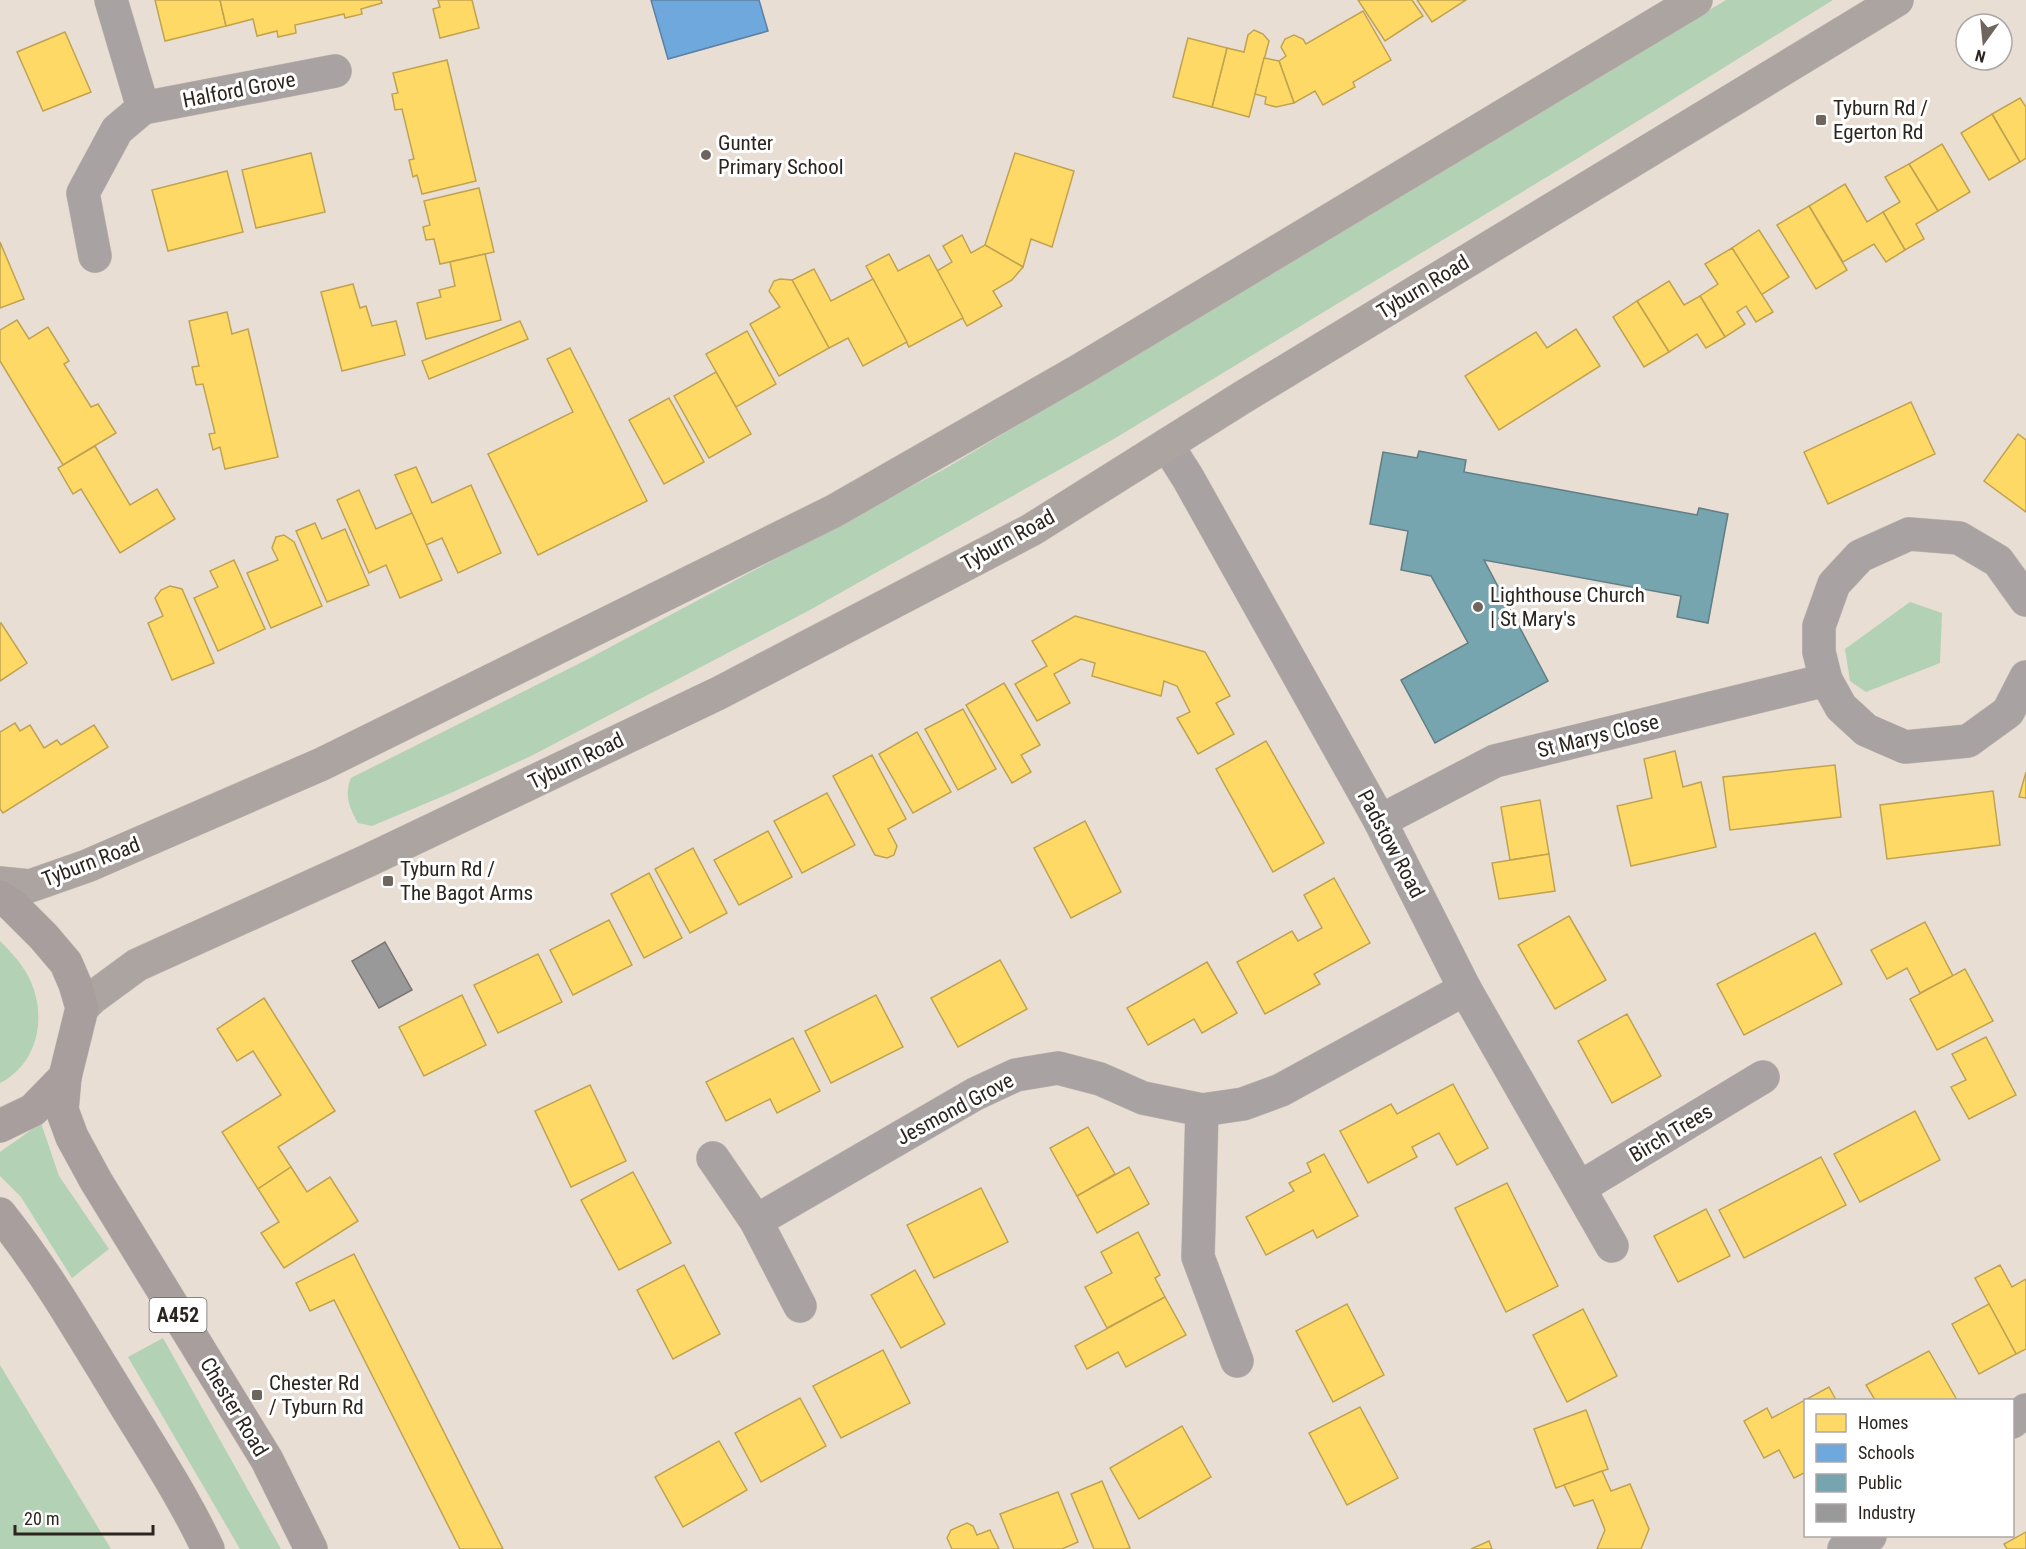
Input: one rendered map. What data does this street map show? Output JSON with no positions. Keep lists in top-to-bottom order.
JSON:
{
  "streets": {
    "highway": ["A452", "Chester Road"],
    "main road": ["Tyburn Road"],
    "street": [
      "Halford Grove",
      "St Marys Close",
      "Padstow Road",
      "Jesmond Grove",
      "Birch Trees"
    ]
  },
  "crossings": [
    ["Tyburn Road", "Padstow Road"],
    ["Tyburn Road", "Chester Road"],
    ["St Marys Close", "Padstow Road"],
    ["Padstow Road", "Jesmond Grove"],
    ["Padstow Road", "Birch Trees"]
  ],
  "places": {
    "transit": ["Tyburn Rd / Egerton Rd", "Tyburn Rd / The Bagot Arms", "Chester Rd / Tyburn Rd"],
    "other": ["Gunter Primary School", "Lighthouse Church | St Mary's"]
  },
  "legend": [
    "Homes",
    "Schools",
    "Public",
    "Industry"
  ],
  "scale_bar": "20 m",
  "north": "bottom"
}
